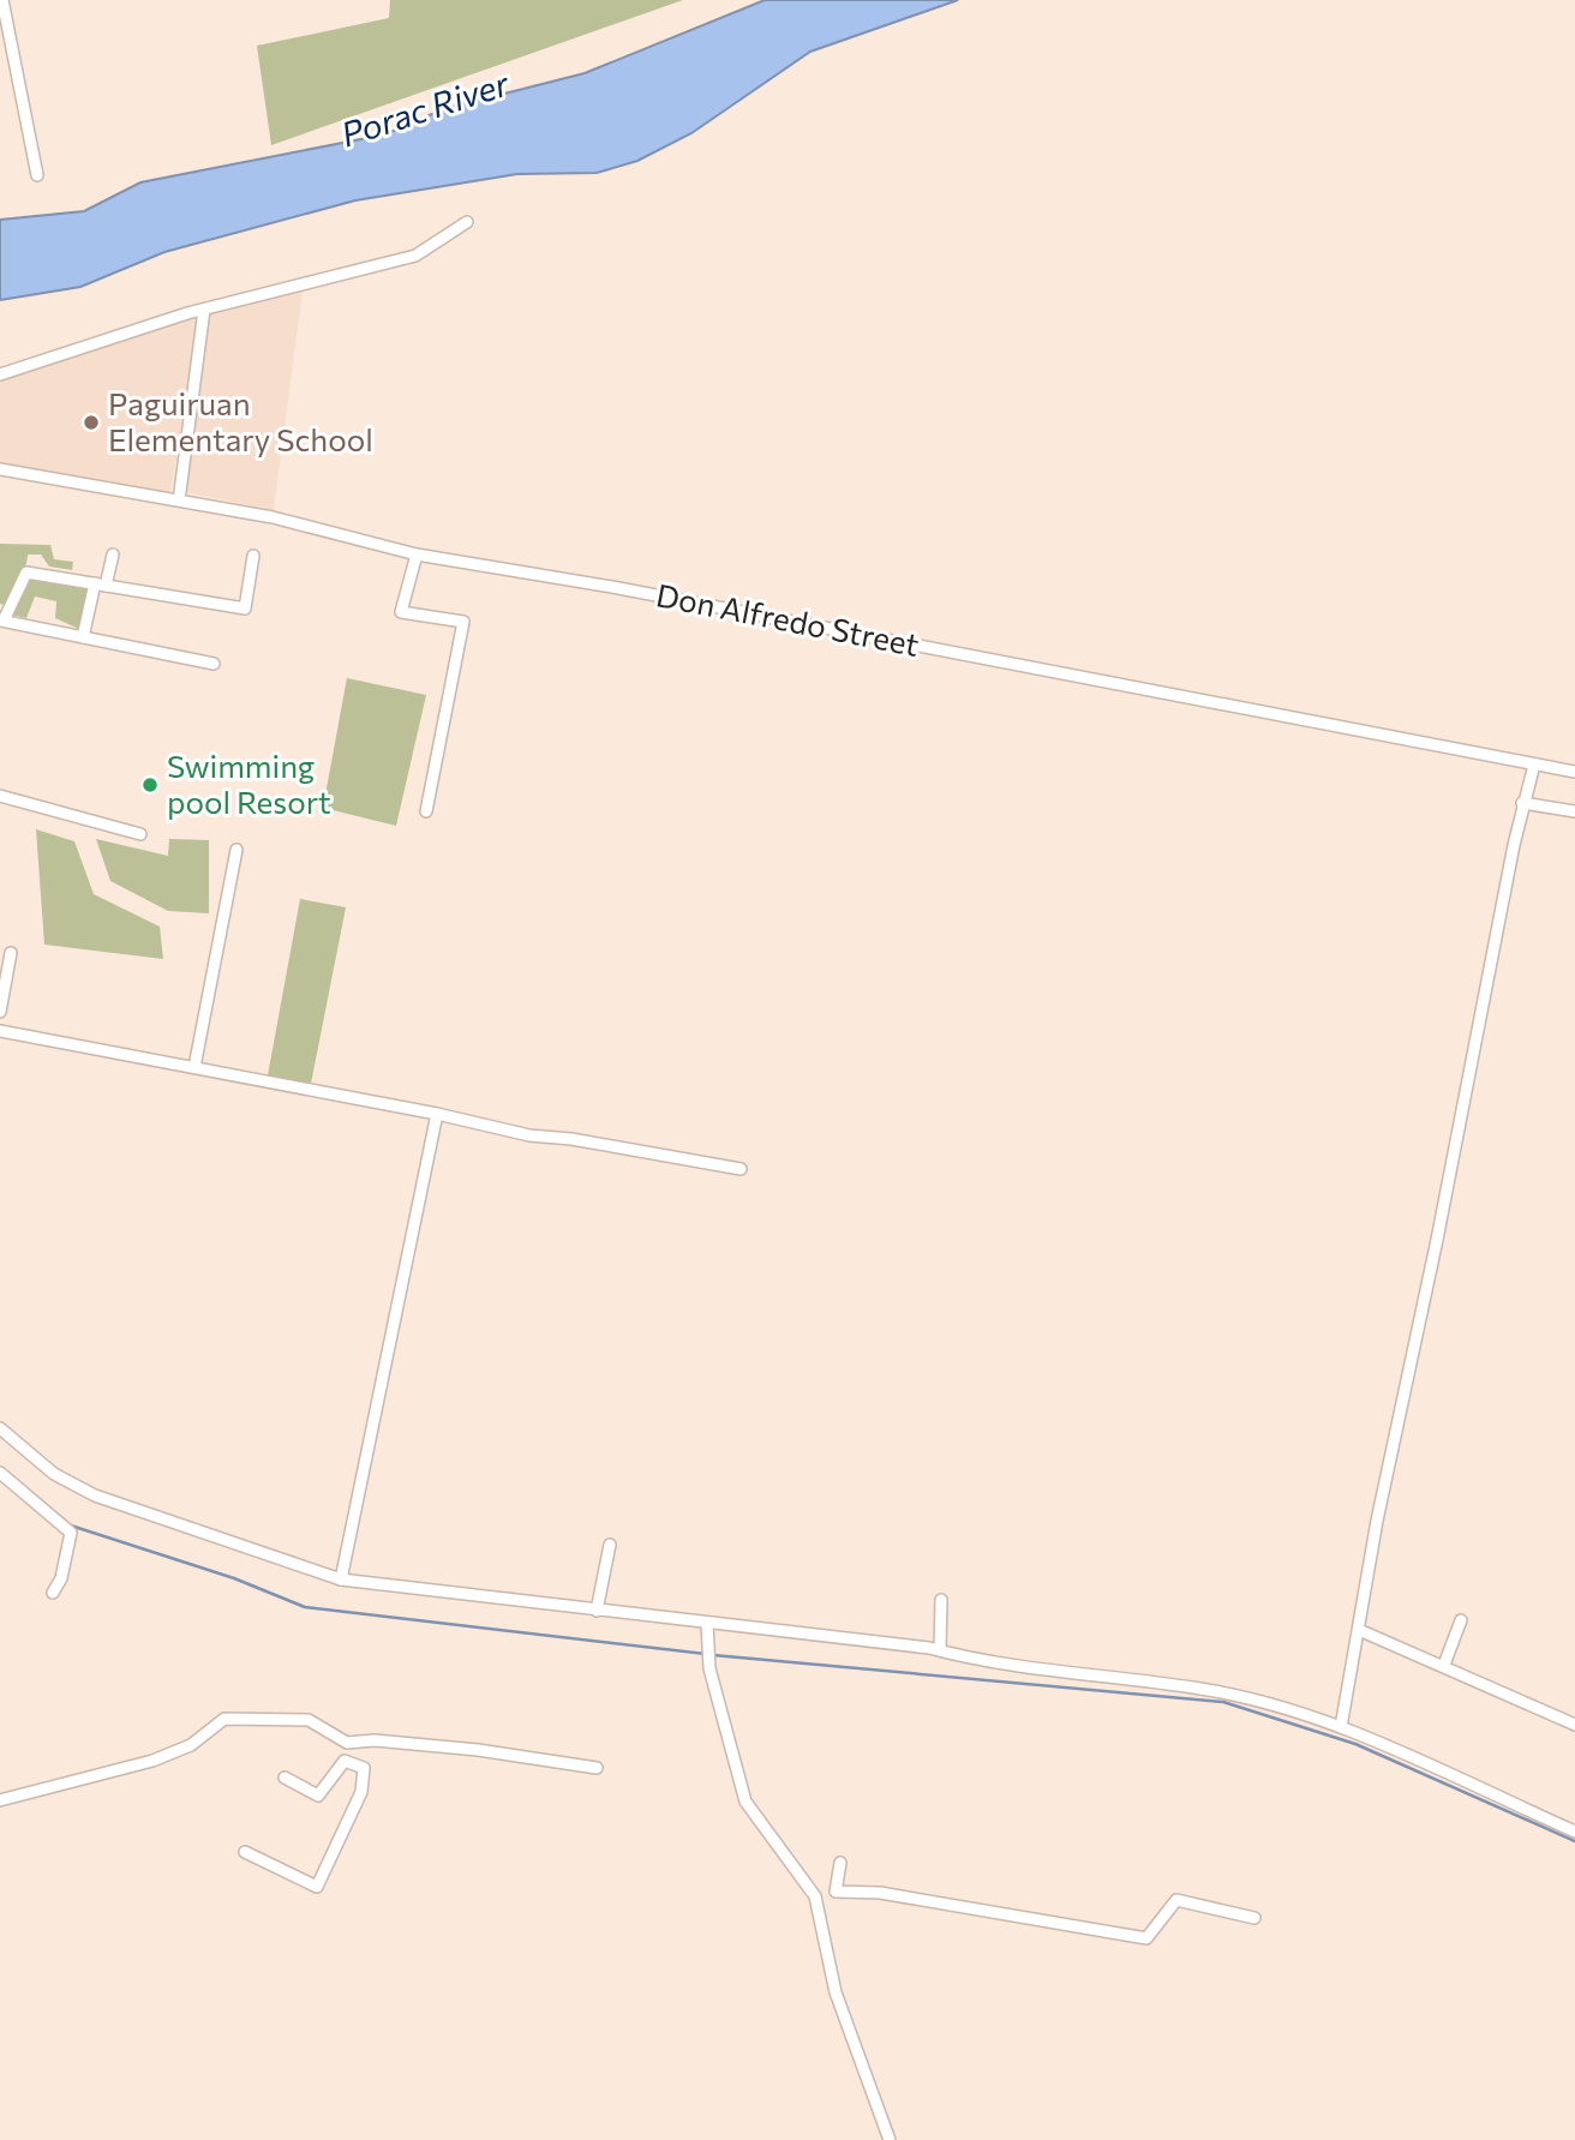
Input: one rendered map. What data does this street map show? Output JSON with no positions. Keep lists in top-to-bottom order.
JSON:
{
  "streets": {
    "street": ["Don Alfredo Street"]
  },
  "water": ["Porac River"],
  "places": ["Paguiruan Elementary School", "Swimming pool Resort"]
}
